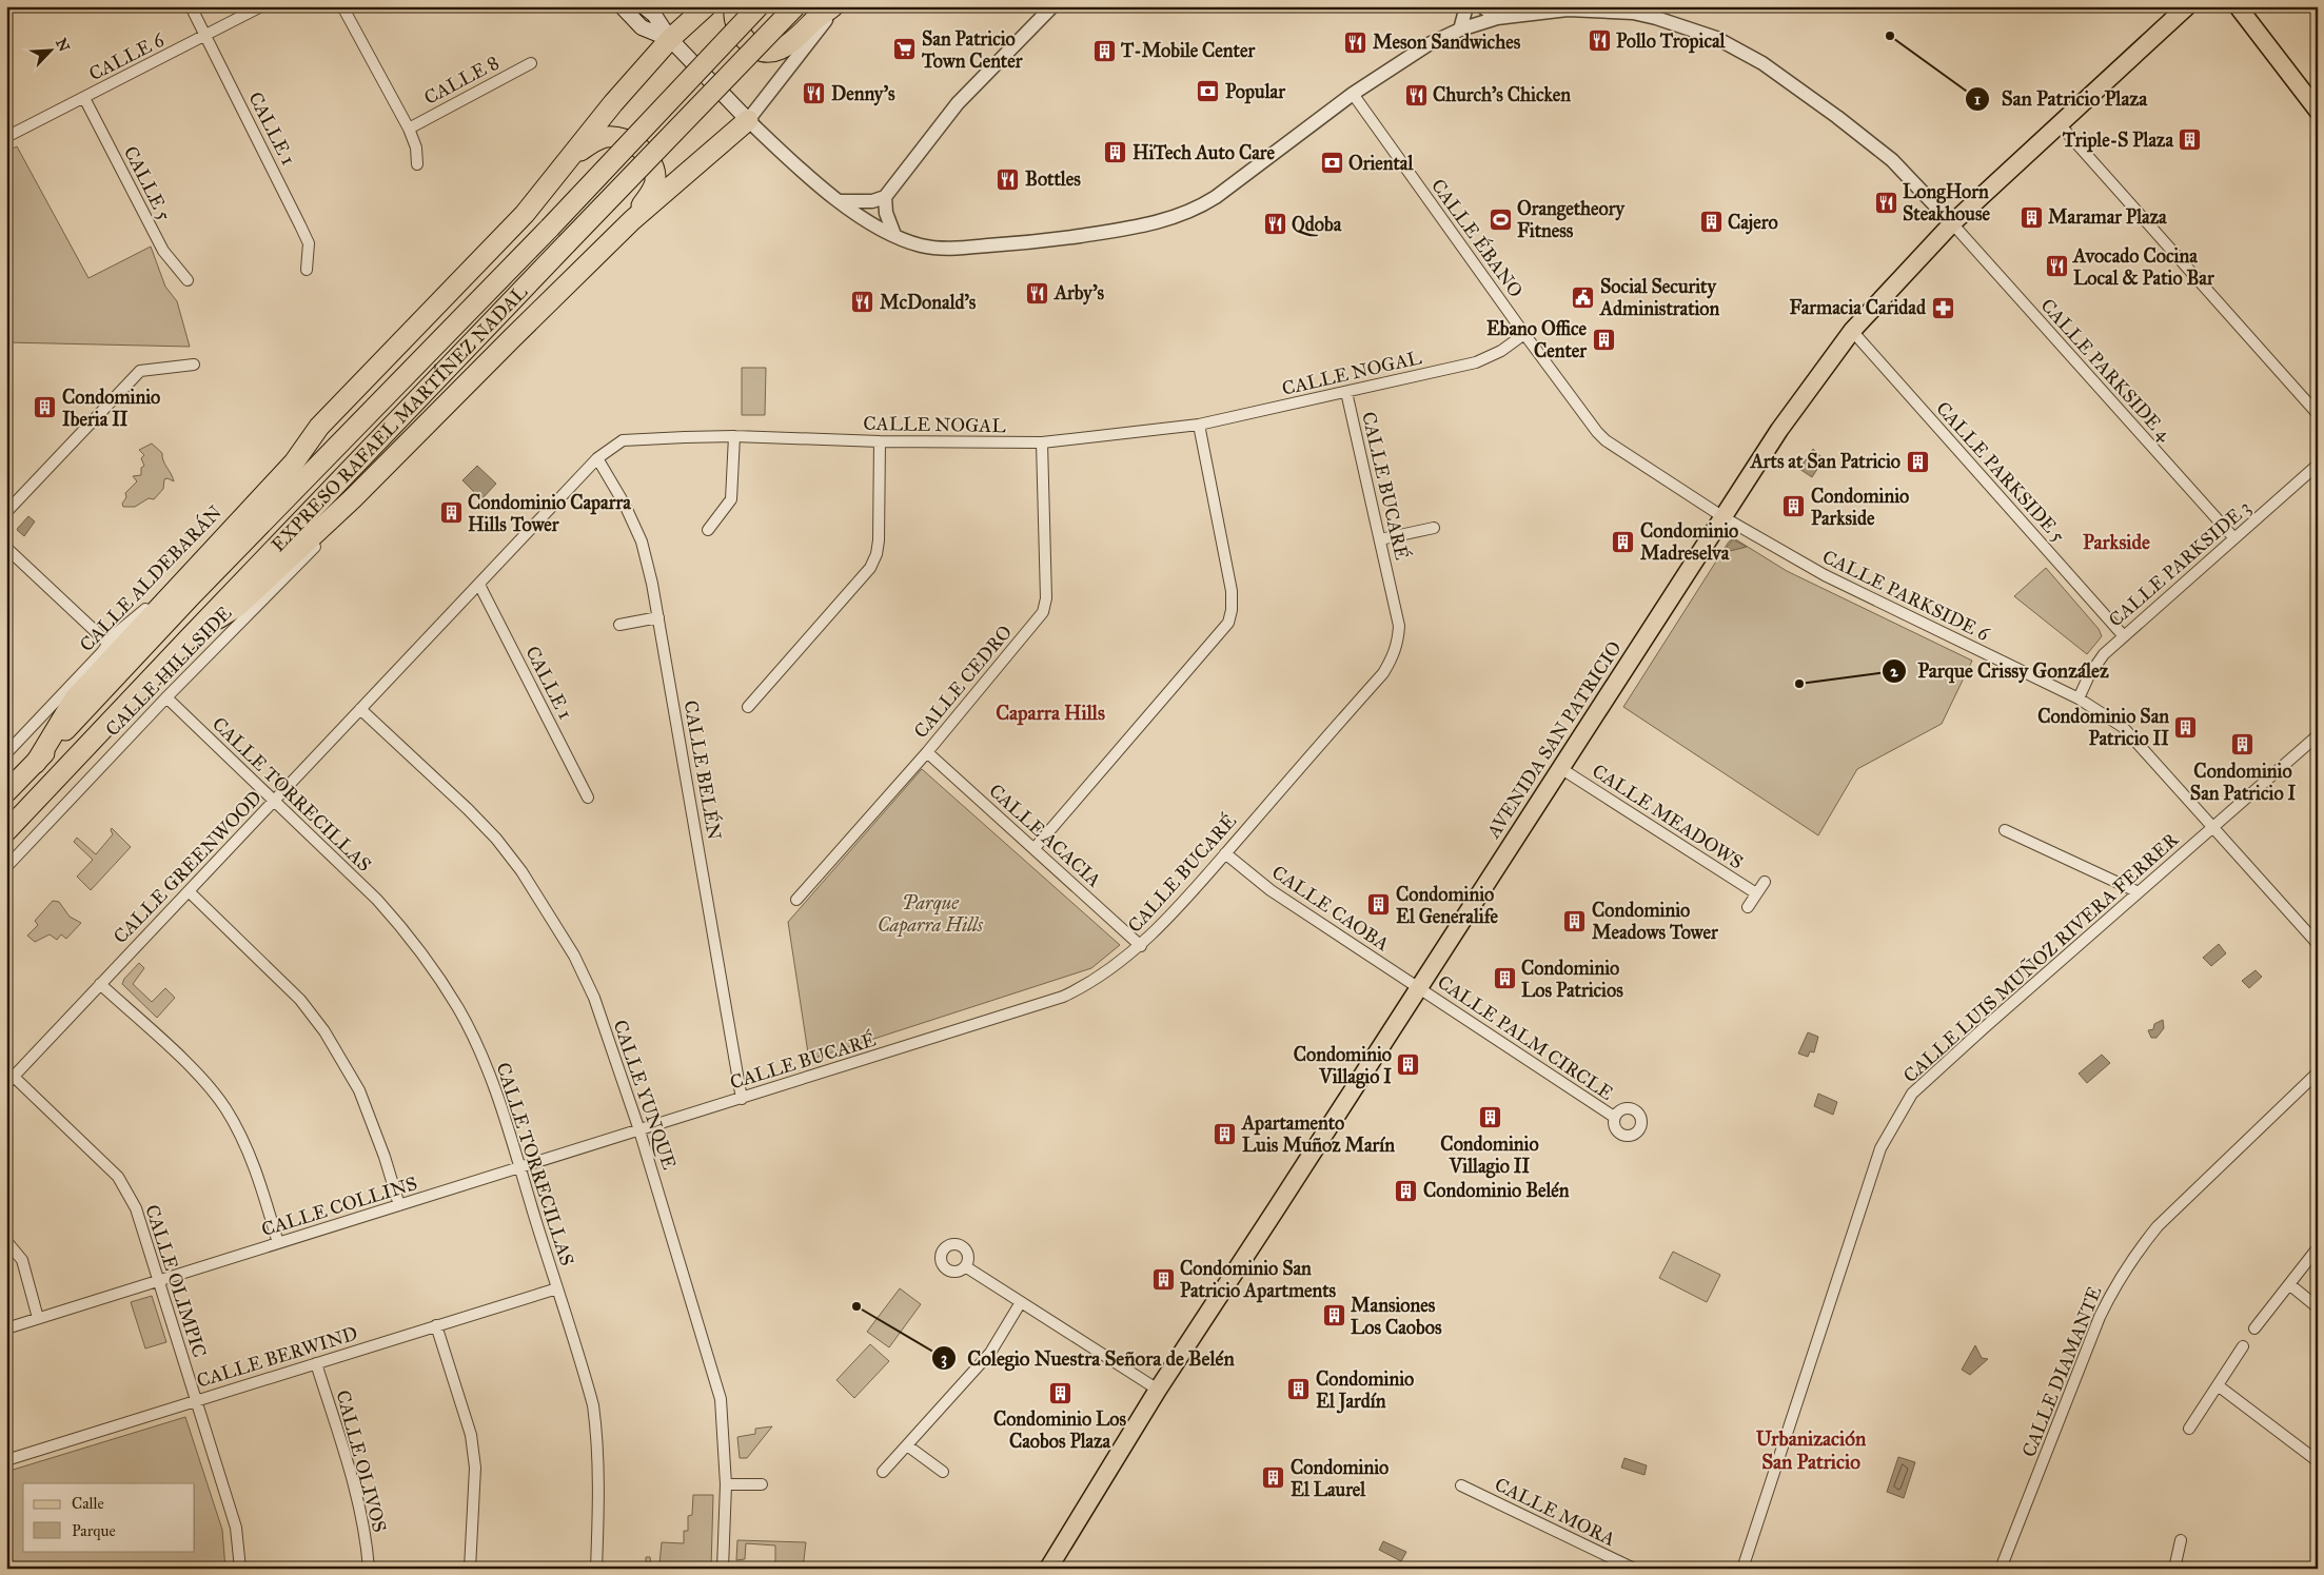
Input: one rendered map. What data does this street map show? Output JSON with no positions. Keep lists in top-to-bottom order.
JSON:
{
  "streets": {
    "highway": ["EXPRESO RAFAEL MARTÍNEZ NADAL"],
    "main road": ["AVENIDA SAN PATRICIO"],
    "street": [
      "CALLE 6",
      "CALLE 8",
      "CALLE 1",
      "CALLE 5",
      "CALLE ÉBANO",
      "CALLE PARKSIDE 4",
      "CALLE NOGAL",
      "CALLE PARKSIDE 5",
      "CALLE BUCARÉ",
      "CALLE PARKSIDE 3",
      "CALLE ALDEBARÁN",
      "CALLE PARKSIDE 6",
      "CALLE HILLSIDE",
      "CALLE CEDRO",
      "CALLE BELÉN",
      "CALLE TORRECILLAS",
      "CALLE MEADOWS",
      "CALLE ACACIA",
      "CALLE GREENWOOD",
      "CALLE CAOBA",
      "CALLE LUIS MUÑOZ RIVERA FERRER",
      "CALLE PALM CIRCLE",
      "CALLE YUNQUE",
      "CALLE COLLINS",
      "CALLE OLIMPIC",
      "CALLE BERWIND",
      "CALLE DIAMANTE",
      "CALLE OLIVOS",
      "CALLE MORA"
    ]
  },
  "crossings": [
    ["CALLE 6", "CALLE 1"],
    ["CALLE 6", "CALLE 5"],
    ["CALLE 1", "CALLE NOGAL"],
    ["CALLE ÉBANO", "CALLE NOGAL"],
    ["CALLE ÉBANO", "CALLE PARKSIDE 6"],
    ["CALLE ÉBANO", "AVENIDA SAN PATRICIO"],
    ["CALLE PARKSIDE 4", "CALLE PARKSIDE 3"],
    ["CALLE PARKSIDE 4", "AVENIDA SAN PATRICIO"],
    ["CALLE NOGAL", "CALLE BUCARÉ"],
    ["CALLE NOGAL", "CALLE CEDRO"],
    ["CALLE NOGAL", "CALLE BELÉN"],
    ["CALLE NOGAL", "CALLE GREENWOOD"],
    ["CALLE PARKSIDE 5", "CALLE PARKSIDE 3"],
    ["CALLE PARKSIDE 5", "AVENIDA SAN PATRICIO"],
    ["CALLE BUCARÉ", "CALLE BELÉN"],
    ["CALLE BUCARÉ", "CALLE ACACIA"],
    ["CALLE BUCARÉ", "CALLE CAOBA"],
    ["CALLE BUCARÉ", "CALLE COLLINS"],
    ["CALLE PARKSIDE 3", "CALLE PARKSIDE 6"],
    ["CALLE PARKSIDE 6", "AVENIDA SAN PATRICIO"],
    ["CALLE PARKSIDE 6", "CALLE LUIS MUÑOZ RIVERA FERRER"],
    ["CALLE HILLSIDE", "CALLE TORRECILLAS"],
    ["CALLE CEDRO", "CALLE ACACIA"],
    ["AVENIDA SAN PATRICIO", "CALLE MEADOWS"],
    ["AVENIDA SAN PATRICIO", "CALLE CAOBA"],
    ["AVENIDA SAN PATRICIO", "CALLE PALM CIRCLE"],
    ["CALLE TORRECILLAS", "CALLE GREENWOOD"],
    ["CALLE TORRECILLAS", "CALLE COLLINS"],
    ["CALLE TORRECILLAS", "CALLE BERWIND"],
    ["CALLE GREENWOOD", "CALLE YUNQUE"],
    ["CALLE GREENWOOD", "CALLE OLIMPIC"],
    ["CALLE CAOBA", "CALLE PALM CIRCLE"],
    ["CALLE YUNQUE", "CALLE COLLINS"],
    ["CALLE COLLINS", "CALLE OLIMPIC"],
    ["CALLE OLIMPIC", "CALLE BERWIND"],
    ["CALLE BERWIND", "CALLE OLIVOS"]
  ],
  "districts": ["Parkside", "Caparra Hills", "Urbanización San Patricio"],
  "parks": ["Parque Caparra Hills"],
  "places": {
    "other": ["San Patricio Plaza", "Parque Crissy González", "Colegio Nuestra Señora de Belén"],
    "restaurant": [
      "Pollo Tropical",
      "Meson Sandwiches",
      "Denny's",
      "Church's Chicken",
      "Bottles",
      "LongHorn Steakhouse",
      "Qdoba",
      "Avocado Cocina Local & Patio Bar",
      "Arby's",
      "McDonald's"
    ],
    "supermarket": ["San Patricio Town Center"],
    "building": [
      "T-Mobile Center",
      "Triple-S Plaza",
      "HiTech Auto Care",
      "Maramar Plaza",
      "Cajero",
      "Ebano Office Center",
      "Condominio Iberia II",
      "Arts at San Patricio",
      "Condominio Parkside",
      "Condominio Caparra Hills Tower",
      "Condominio Madreselva",
      "Condominio San Patricio II",
      "Condominio San Patricio I",
      "Condominio El Generalife",
      "Condominio Meadows Tower",
      "Condominio Los Patricios",
      "Condominio Villagio I",
      "Condominio Villagio II",
      "Apartamento Luis Muñoz Marín",
      "Condominio Belén",
      "Condominio San Patricio Apartments",
      "Mansiones Los Caobos",
      "Condominio El Jardín",
      "Condominio Los Caobos Plaza",
      "Condominio El Laurel"
    ],
    "bank": ["Popular", "Oriental"],
    "sports": ["Orangetheory Fitness"],
    "public building": ["Social Security Administration"],
    "pharmacy": ["Farmacia Caridad"]
  },
  "legend": ["Calle", "Parque"],
  "north": "top right"
}
